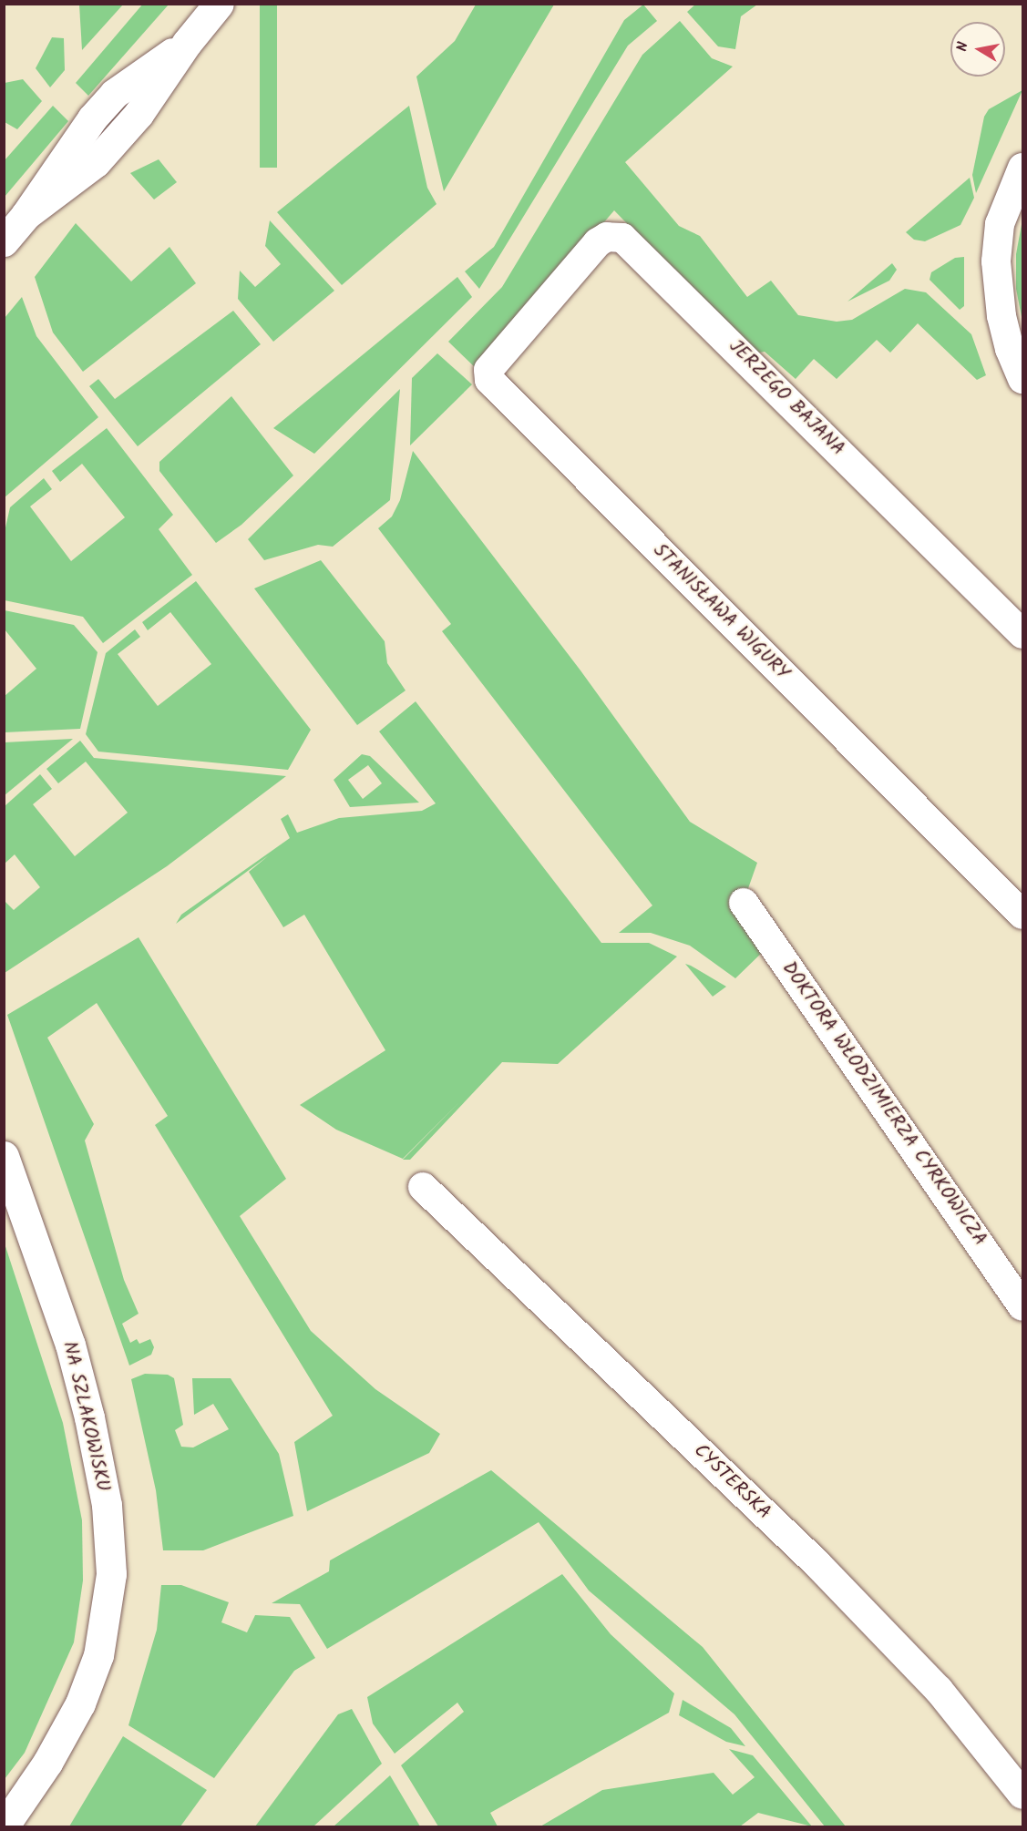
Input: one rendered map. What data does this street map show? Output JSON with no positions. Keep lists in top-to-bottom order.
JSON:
{
  "streets": {
    "street": [
      "JERZEGO BAJANA",
      "STANISŁAWA WIGURY",
      "DOKTORA WŁODZIMIERZA CYRKOWICZA",
      "NA SZLAKOWISKU",
      "CYSTERSKA"
    ]
  },
  "crossings": [
    ["JERZEGO BAJANA", "STANISŁAWA WIGURY"]
  ],
  "north": "left"
}
